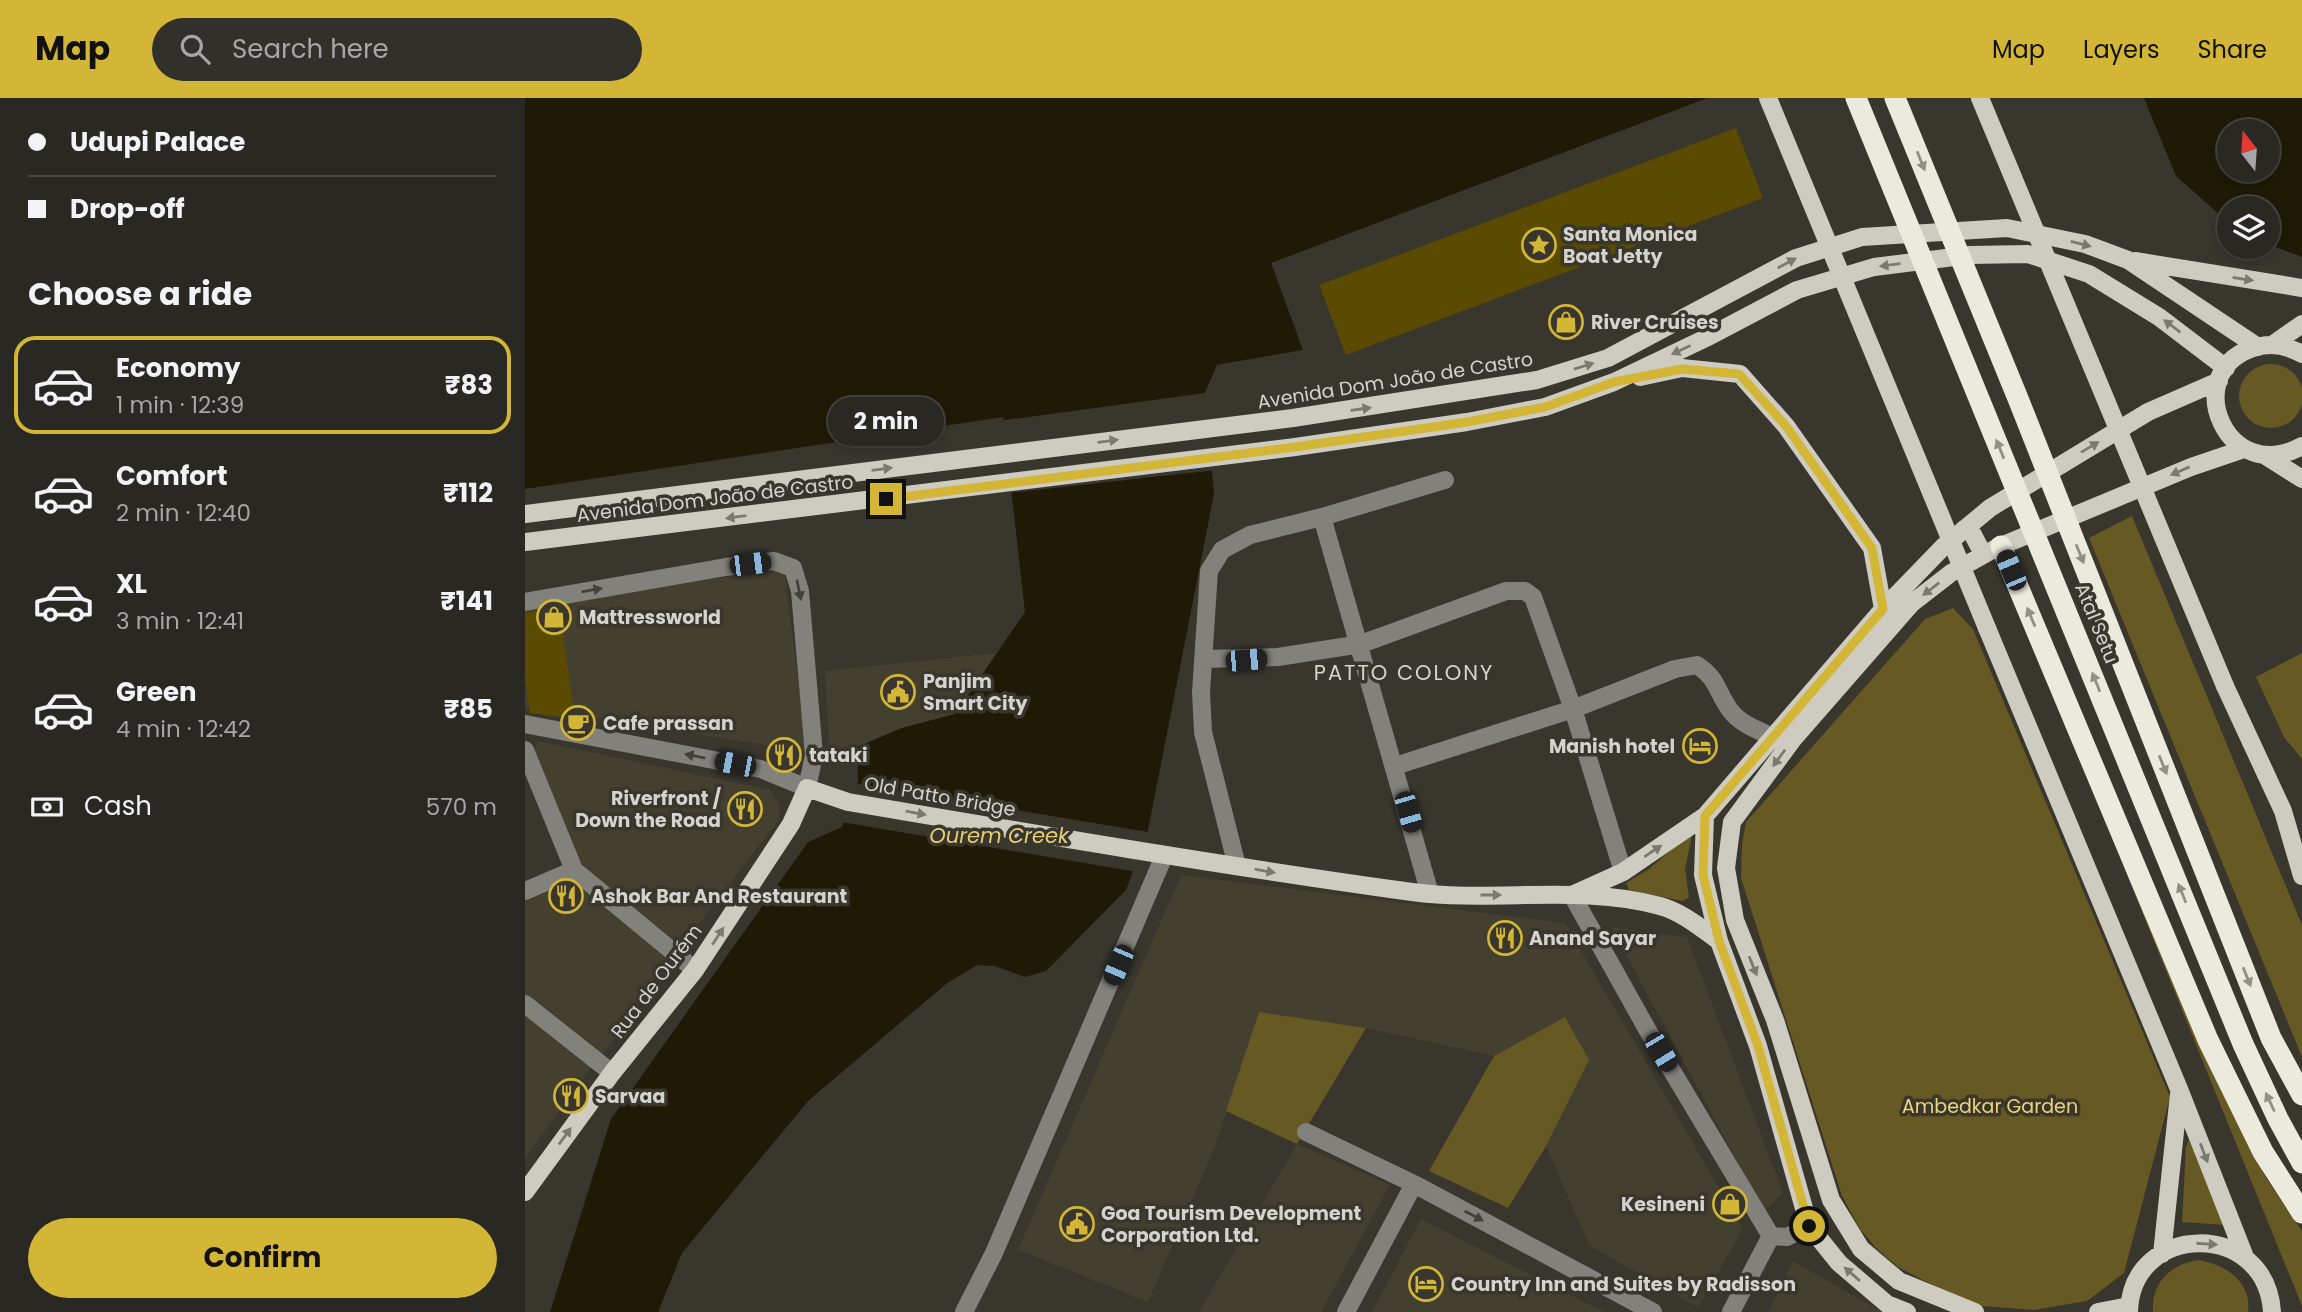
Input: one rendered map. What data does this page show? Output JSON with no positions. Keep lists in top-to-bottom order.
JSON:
{
  "streets": {
    "highway": ["Atal Setu"],
    "main road": ["Avenida Dom João de Castro", "Old Patto Bridge", "Rua de Ourém"]
  },
  "crossings": [
    ["Old Patto Bridge", "Rua de Ourém"]
  ],
  "one_way": ["Old Patto Bridge", "Rua de Ourém"],
  "districts": ["PATTO COLONY"],
  "water": ["Ourem Creek"],
  "parks": ["Ambedkar Garden"],
  "places": {
    "place": ["Santa Monica Boat Jetty"],
    "shop": ["River Cruises", "Mattressworld", "Kesineni"],
    "public building": ["Panjim Smart City", "Goa Tourism Development Corporation Ltd."],
    "cafe": ["Cafe prassan"],
    "hotel": ["Manish hotel", "Country Inn and Suites by Radisson"],
    "restaurant": [
      "tataki",
      "Riverfront / Down the Road",
      "Ashok Bar And Restaurant",
      "Anand Sayar",
      "Sarvaa"
    ]
  },
  "north": "top",
  "page": {
    "header": "Map",
    "search": "Search here",
    "nav": ["Map", "Layers", "Share"],
    "banner": ["Udupi Palace", "Drop-off"],
    "heading": "Choose a ride",
    "list": [
      {
        "name": "Economy",
        "note": "1 min · 12:39",
        "value": "₹83"
      },
      {
        "name": "Comfort",
        "note": "2 min · 12:40",
        "value": "₹112"
      },
      {
        "name": "XL",
        "note": "3 min · 12:41",
        "value": "₹141"
      },
      {
        "name": "Green",
        "note": "4 min · 12:42",
        "value": "₹85"
      }
    ],
    "bubble": "2 min",
    "pay": ["Cash", "570 m"],
    "buttons": "Confirm"
  }
}
